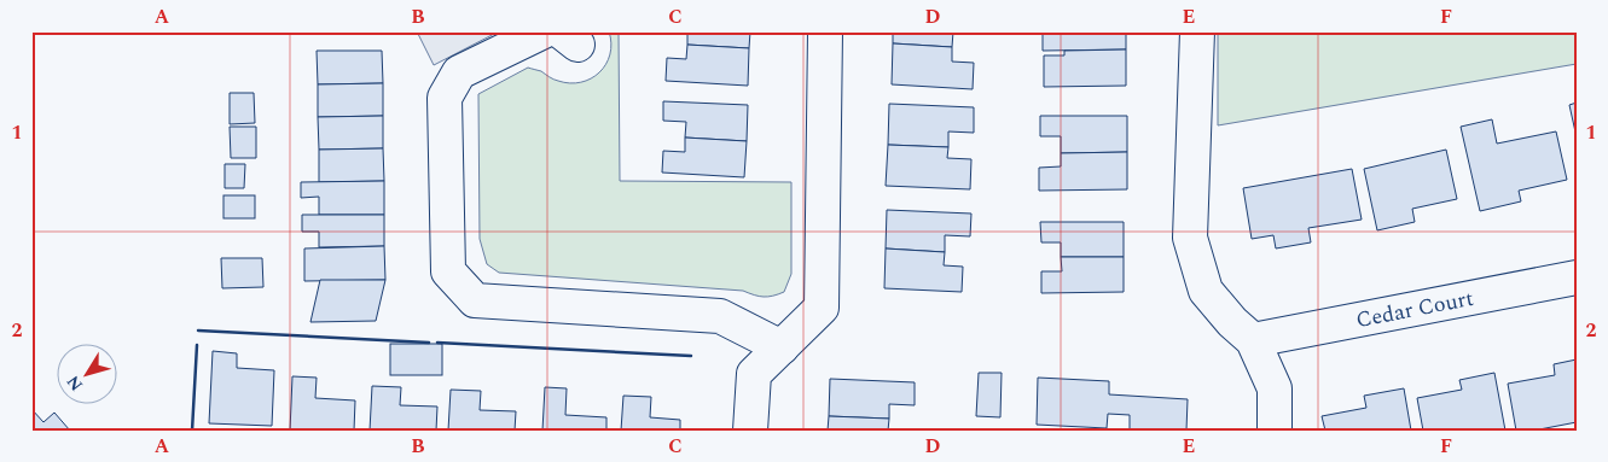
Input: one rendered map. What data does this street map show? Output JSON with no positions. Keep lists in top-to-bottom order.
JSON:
{
  "streets": {
    "street": ["Cedar Court"]
  },
  "north": "bottom left",
  "grid": {
    "columns": [
      "A",
      "B",
      "C",
      "D",
      "E",
      "F"
    ],
    "rows": ["1", "2"]
  }
}
